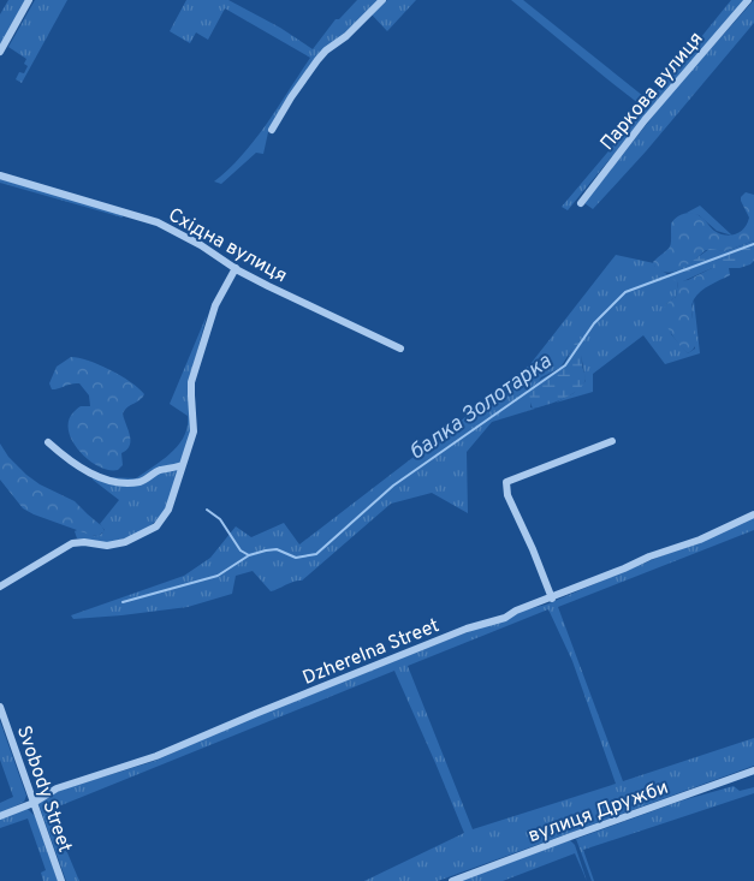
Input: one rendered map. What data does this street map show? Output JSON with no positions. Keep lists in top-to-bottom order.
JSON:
{
  "streets": {
    "street": [
      "Паркова вулиця",
      "Східна вулиця",
      "Dzherelna Street",
      "Svobody Street",
      "вулиця Дружби"
    ]
  },
  "crossings": [
    ["Dzherelna Street", "Svobody Street"]
  ],
  "water": ["балка Золотарка"]
}
